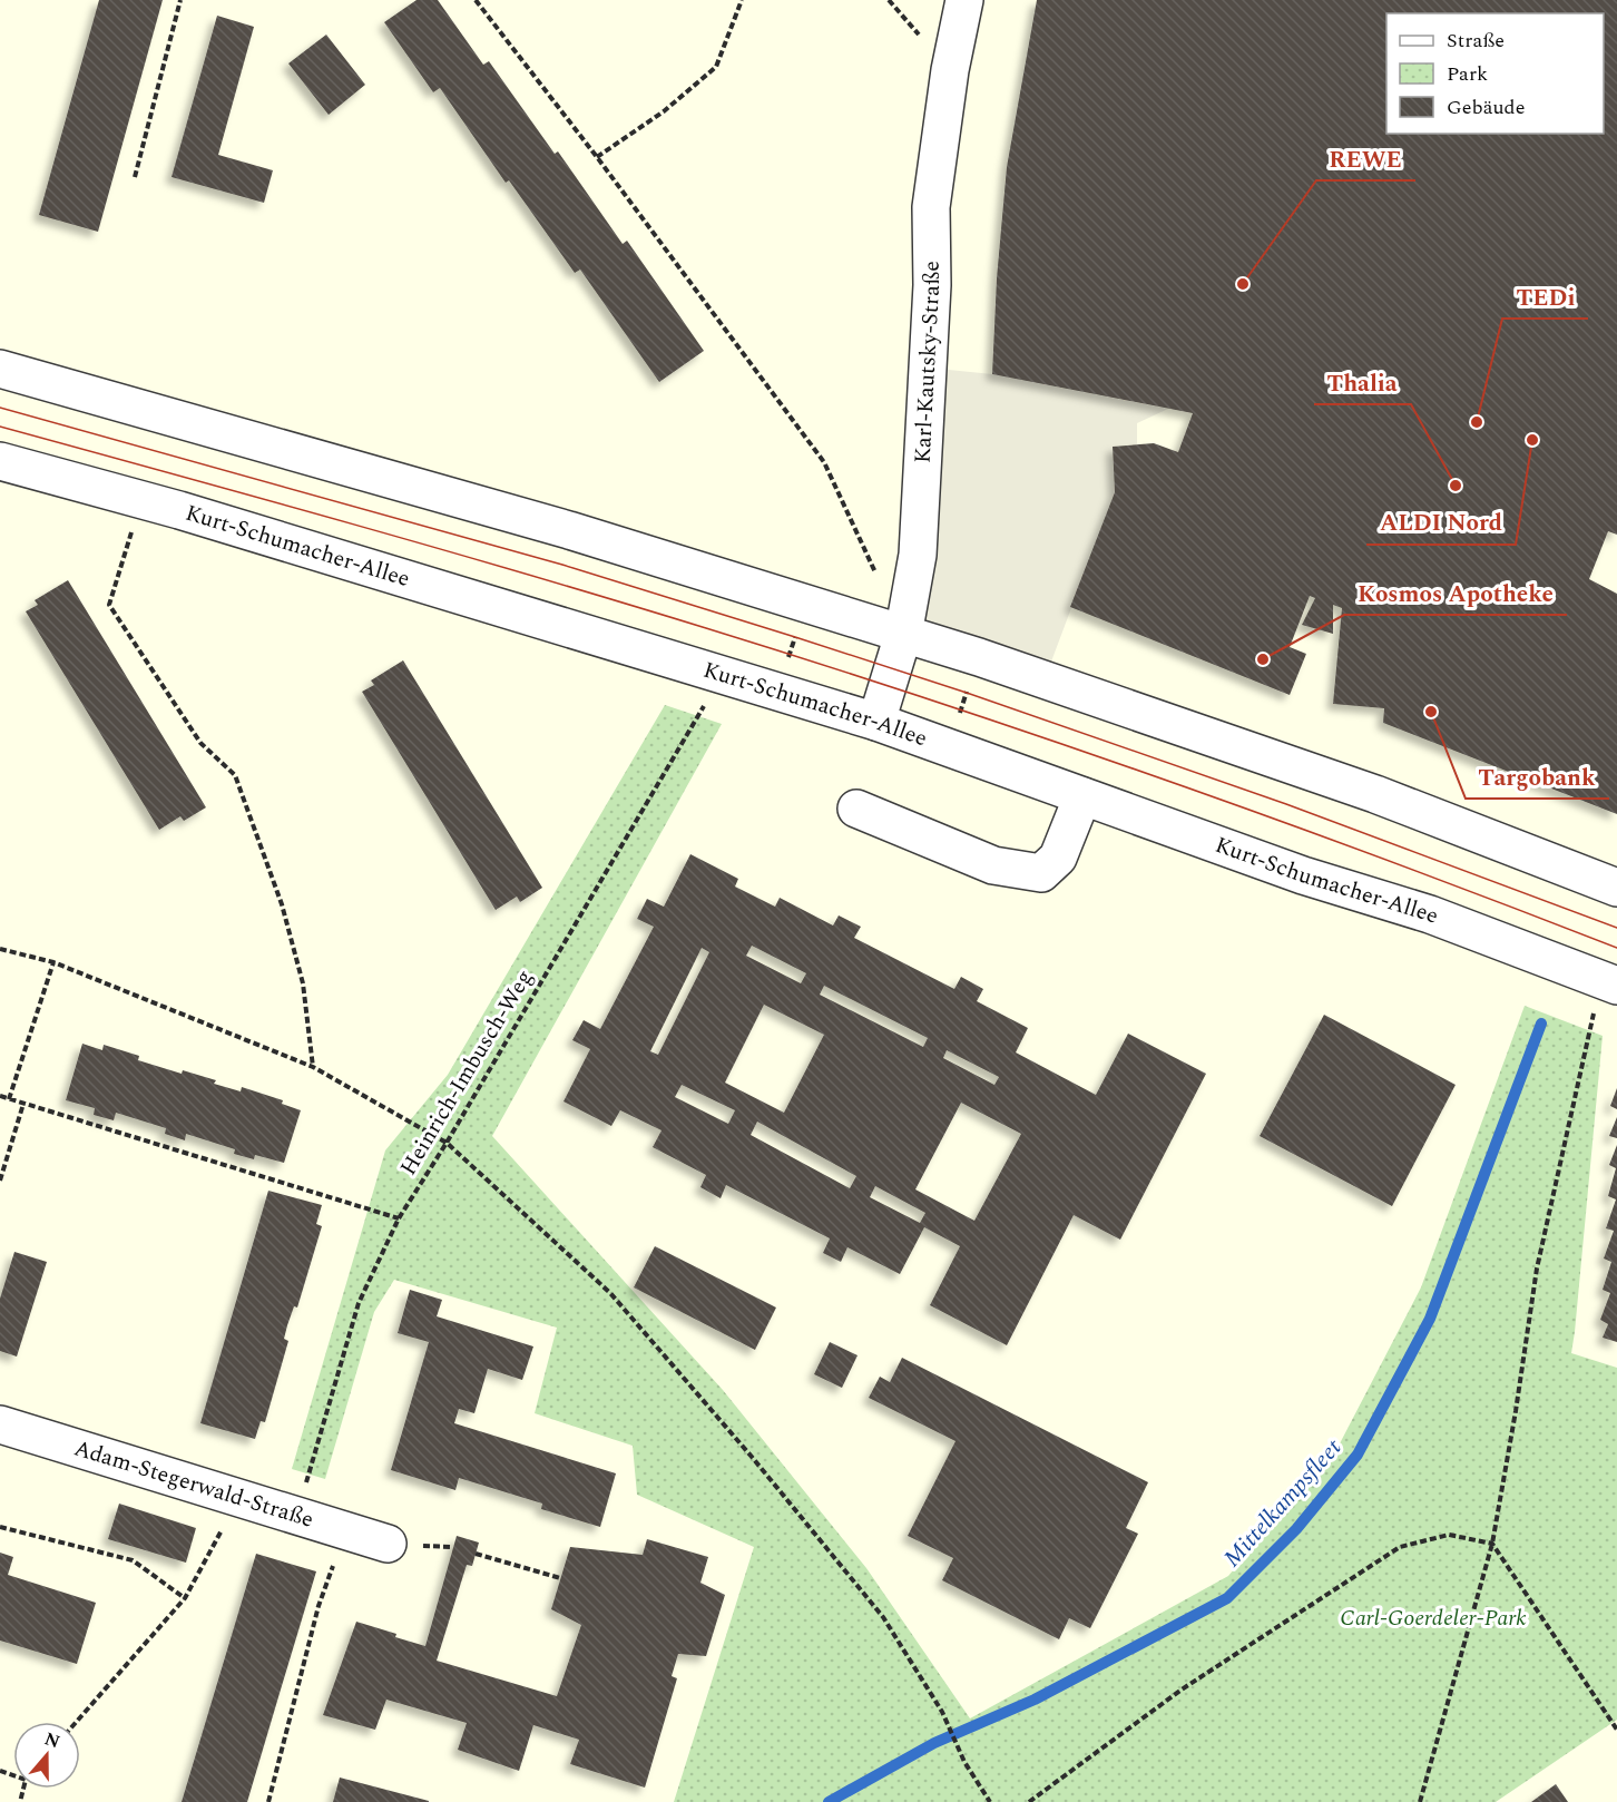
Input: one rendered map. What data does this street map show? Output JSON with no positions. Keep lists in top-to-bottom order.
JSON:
{
  "streets": {
    "street": ["Karl-Kautsky-Straße", "Kurt-Schumacher-Allee", "Adam-Stegerwald-Straße"],
    "path": ["Heinrich-Imbusch-Weg"]
  },
  "crossings": [
    ["Karl-Kautsky-Straße", "Kurt-Schumacher-Allee"],
    ["Kurt-Schumacher-Allee", "Heinrich-Imbusch-Weg"],
    ["Heinrich-Imbusch-Weg", "Adam-Stegerwald-Straße"]
  ],
  "water": ["Mittelkampsfleet"],
  "parks": ["Carl-Goerdeler-Park"],
  "places": [
    "REWE",
    "TEDi",
    "ALDI Nord",
    "Thalia",
    "Kosmos Apotheke",
    "Targobank"
  ],
  "legend": ["Straße", "Park", "Gebäude"],
  "north": "top"
}
